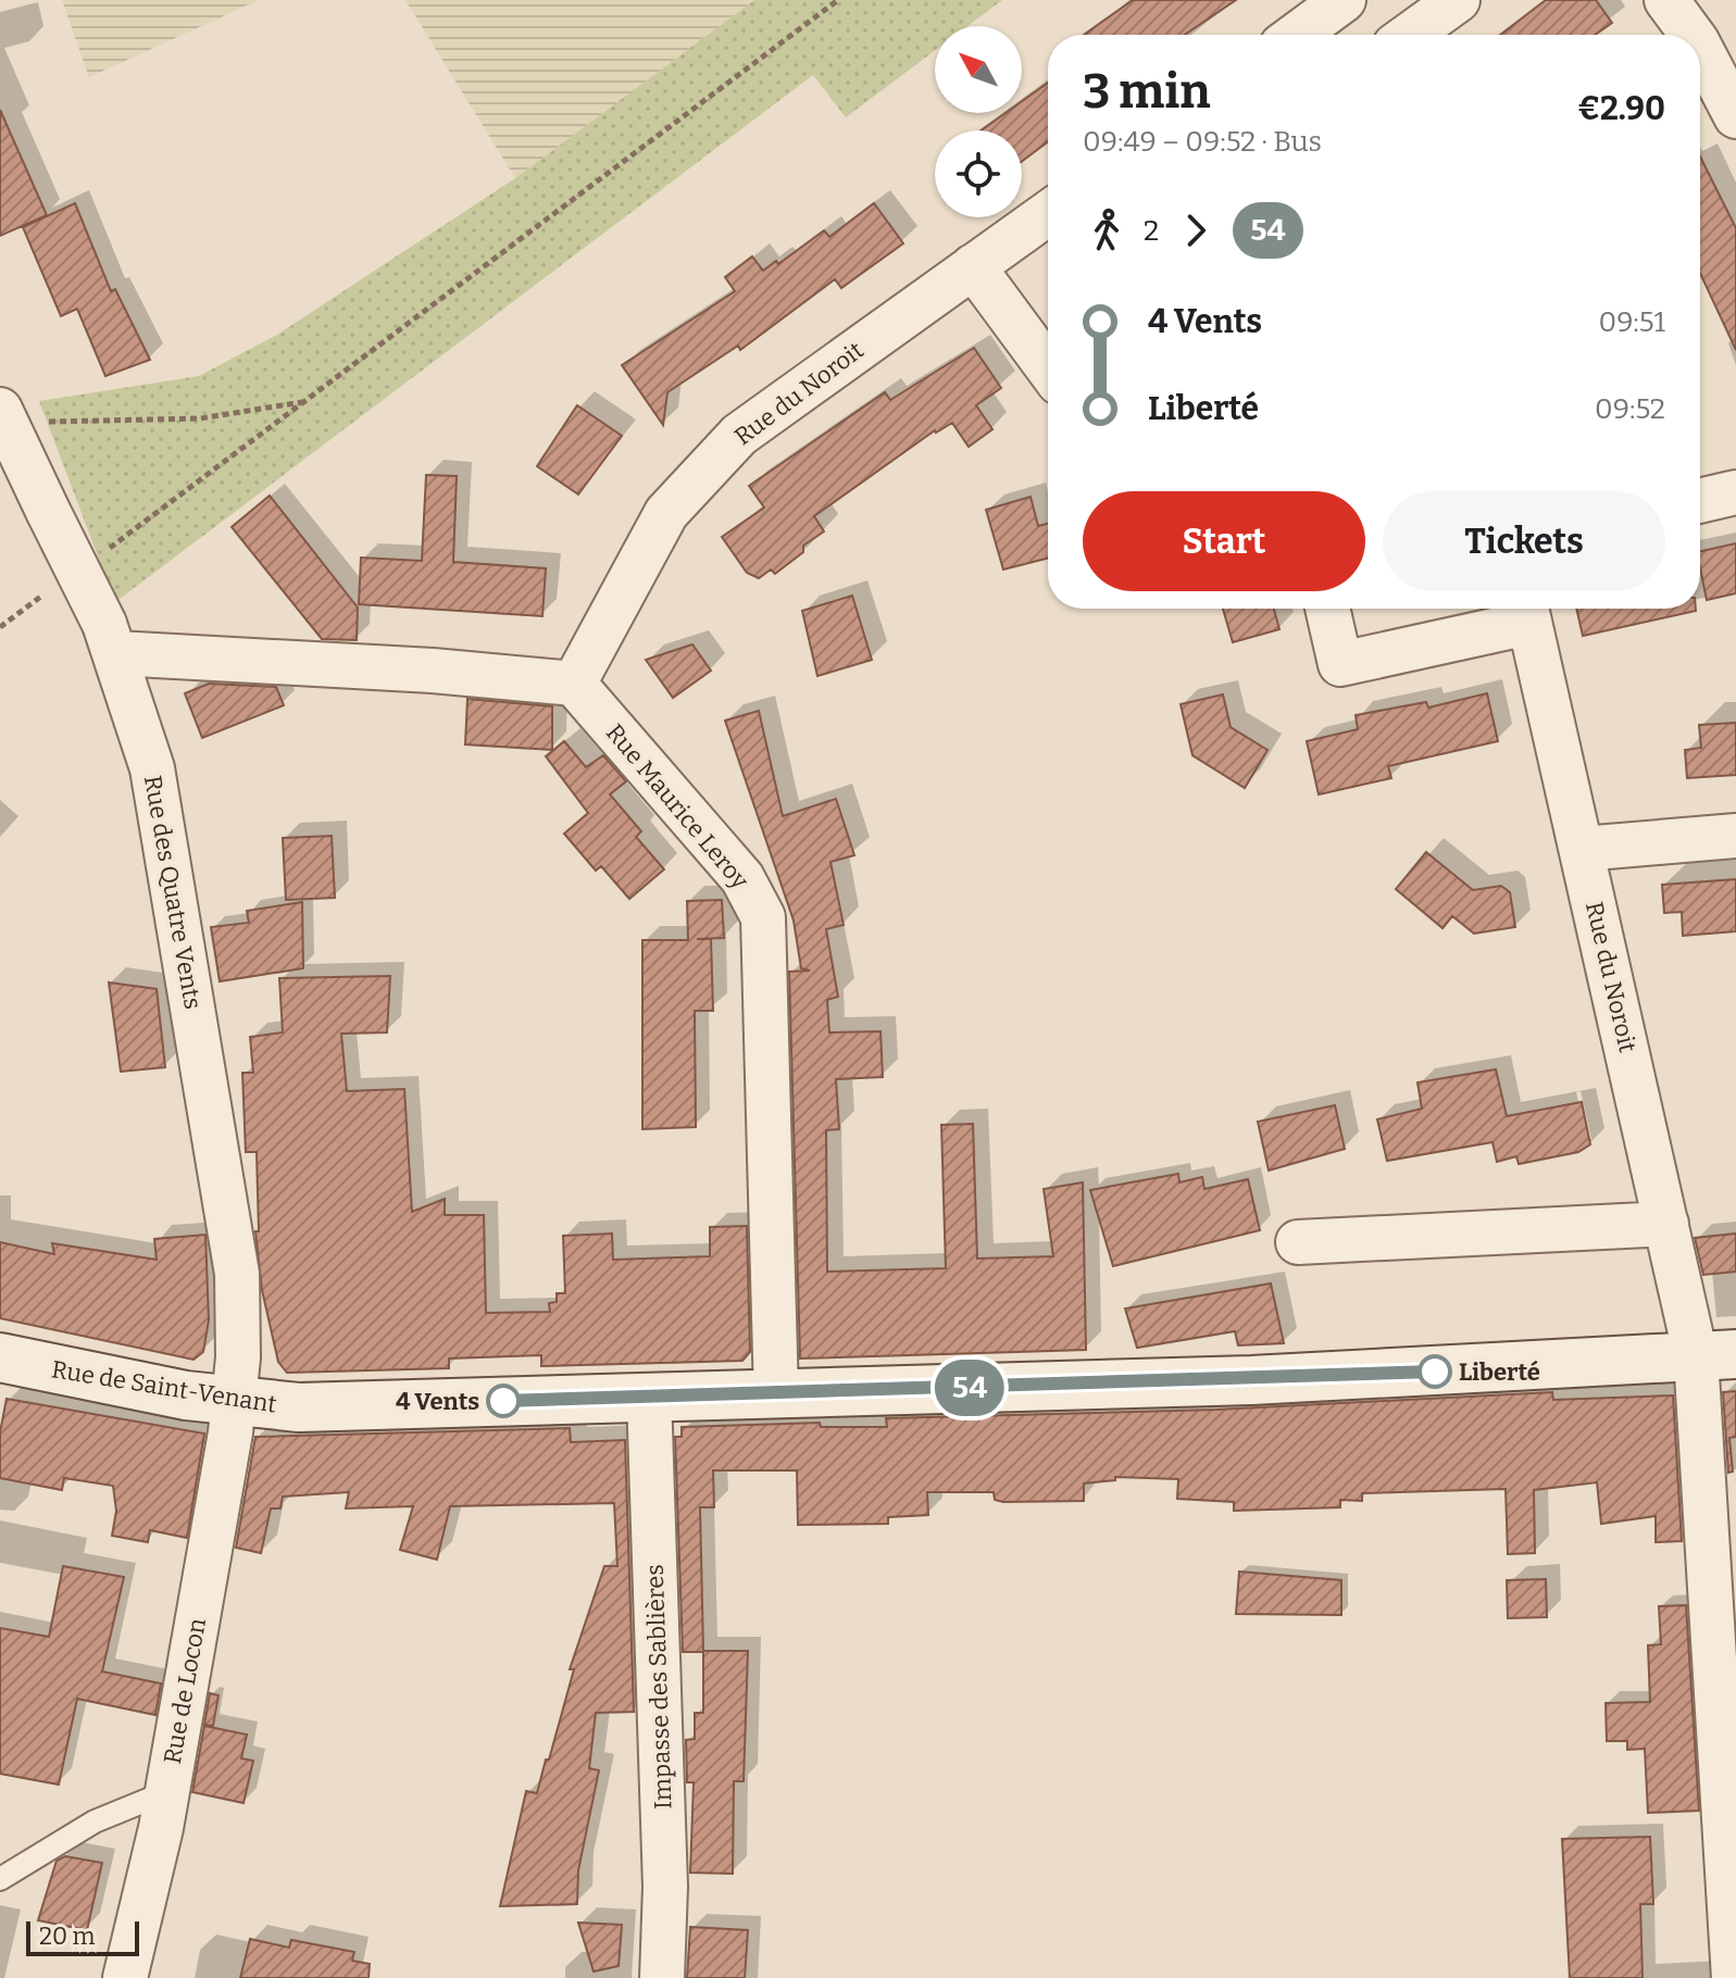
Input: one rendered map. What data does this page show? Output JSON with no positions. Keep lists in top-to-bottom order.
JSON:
{
  "streets": {
    "main road": ["Rue de Saint-Venant"],
    "street": [
      "Rue du Noroit",
      "Rue Maurice Leroy",
      "Rue des Quatre Vents",
      "Impasse des Sablières",
      "Rue de Locon"
    ]
  },
  "crossings": [
    ["Rue du Noroit", "Rue Maurice Leroy"],
    ["Rue du Noroit", "Rue de Saint-Venant"],
    ["Rue Maurice Leroy", "Rue de Saint-Venant"],
    ["Rue des Quatre Vents", "Rue de Saint-Venant"],
    ["Rue des Quatre Vents", "Rue de Locon"],
    ["Rue de Saint-Venant", "Impasse des Sablières"],
    ["Rue de Saint-Venant", "Rue de Locon"]
  ],
  "places": ["Liberté", "4 Vents"],
  "lines": ["bus line 54"],
  "scale_bar": "20 m",
  "north": "top left",
  "page": {
    "on_map": "54",
    "heading": ["3 min", "09:49 – 09:52 · Bus", "€2.90"],
    "legs": ["2", "54"],
    "list": [
      {
        "name": "4 Vents",
        "value": "09:51"
      },
      {
        "name": "Liberté",
        "value": "09:52"
      }
    ],
    "buttons": ["Start", "Tickets"],
    "scale": "20 m"
  }
}
